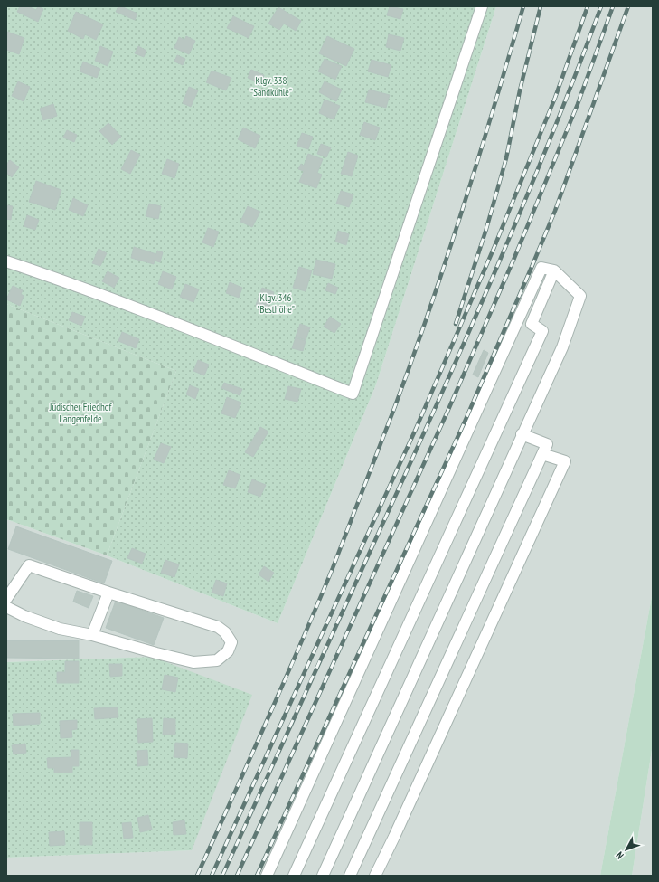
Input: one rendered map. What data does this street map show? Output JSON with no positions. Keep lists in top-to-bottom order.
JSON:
{
  "parks": ["Klgv. 338 \"Sandkuhle\"", "Klgv. 346 \"Besthöhe\"", "Jüdischer Friedhof Langenfelde"],
  "north": "bottom left"
}
